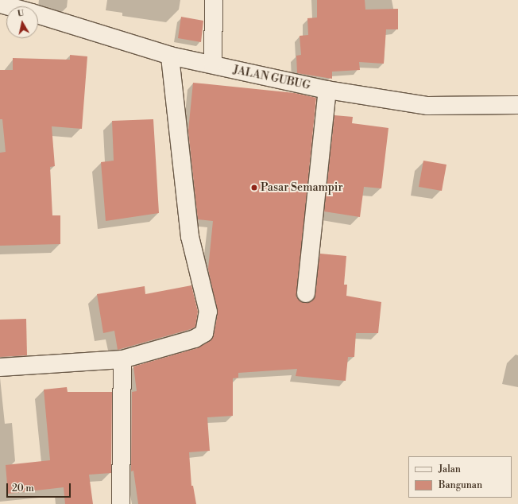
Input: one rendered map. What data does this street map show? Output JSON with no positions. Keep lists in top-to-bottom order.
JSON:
{
  "streets": {
    "street": ["JALAN GUBUG"]
  },
  "places": ["Pasar Semampir"],
  "legend": ["Jalan", "Bangunan"],
  "scale_bar": "20 m",
  "north": "top"
}
